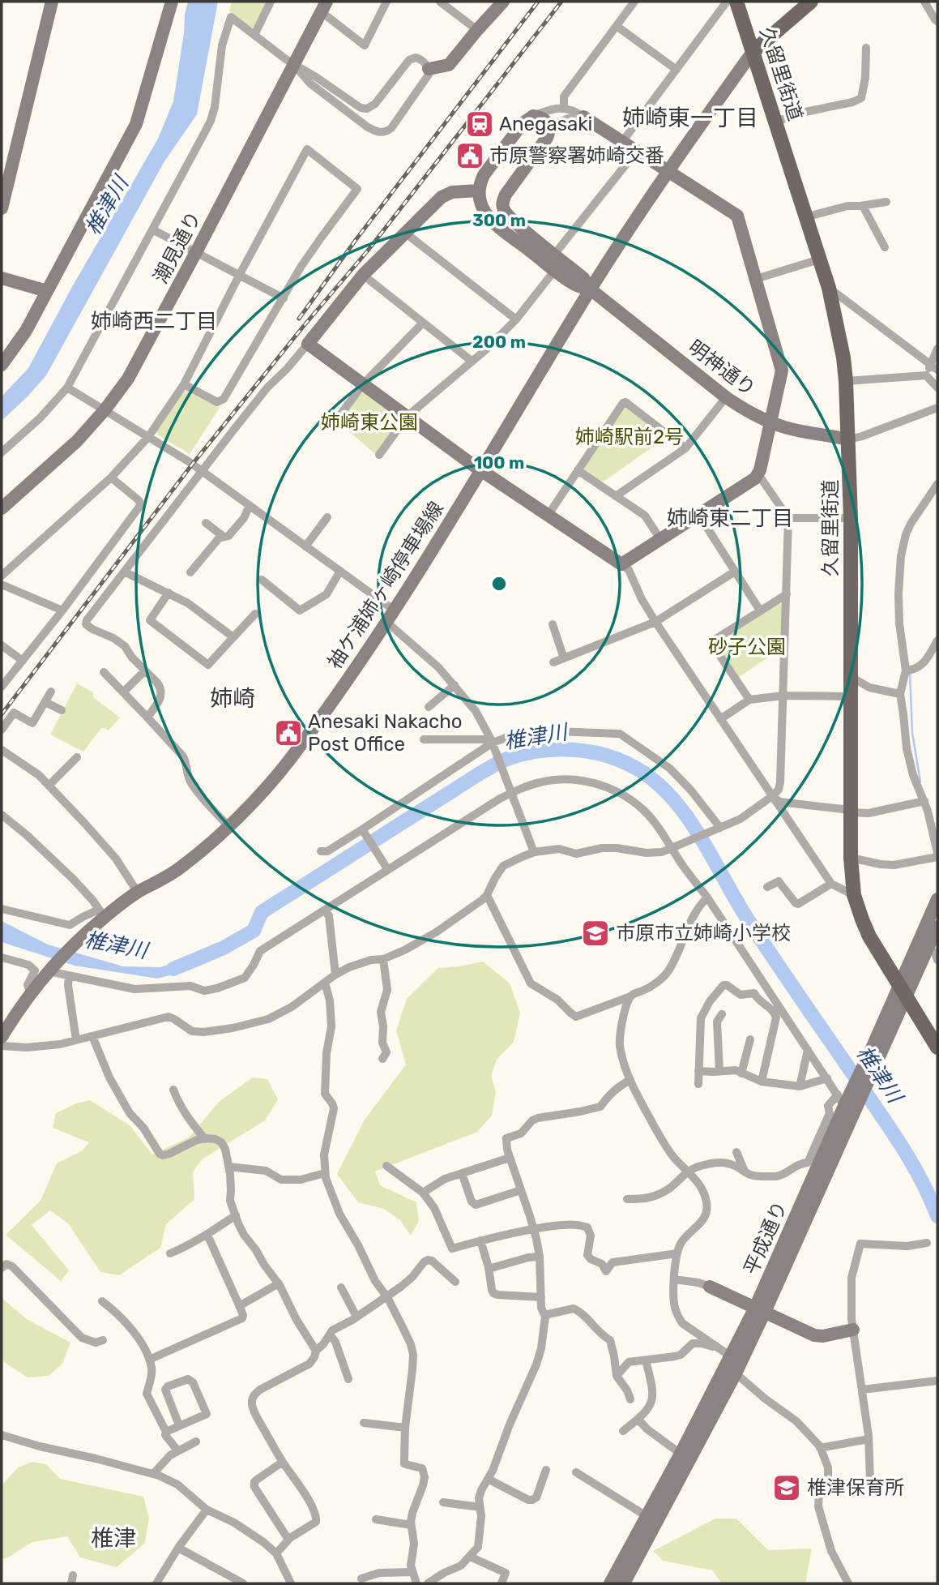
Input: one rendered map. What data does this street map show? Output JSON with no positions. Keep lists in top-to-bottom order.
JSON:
{
  "streets": {
    "main road": ["久留里街道"],
    "street": [
      "潮見通り",
      "明神通り",
      "袖ケ浦姉ヶ崎停車場線",
      "平成通り"
    ]
  },
  "crossings": [
    ["久留里街道", "明神通り"],
    ["久留里街道", "袖ケ浦姉ヶ崎停車場線"],
    ["久留里街道", "平成通り"],
    ["明神通り", "袖ケ浦姉ヶ崎停車場線"]
  ],
  "districts": [
    "姉崎東一丁目",
    "姉崎西二丁目",
    "姉崎東二丁目",
    "姉崎",
    "椎津"
  ],
  "water": ["椎津川"],
  "parks": ["姉崎東公園", "姉崎駅前2号", "砂子公園"],
  "places": {
    "station": ["Anegasaki"],
    "public building": ["市原警察署姉崎交番", "Anesaki Nakacho Post Office"],
    "school or university": ["市原市立姉崎小学校", "椎津保育所"]
  },
  "rings": ["300 m", "200 m", "100 m"]
}
